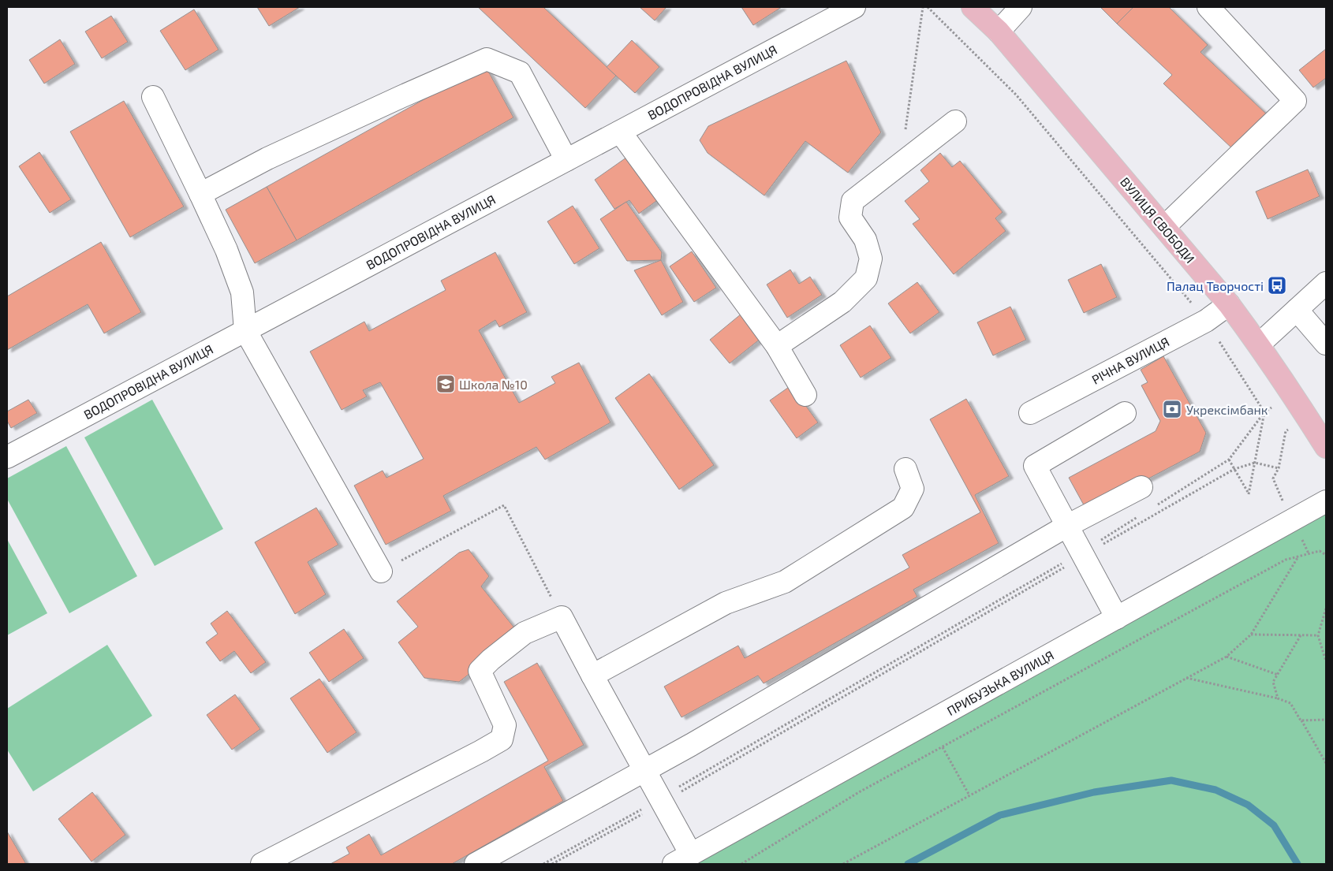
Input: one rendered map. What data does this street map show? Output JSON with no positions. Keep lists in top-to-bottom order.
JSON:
{
  "streets": {
    "main road": ["ВУЛИЦЯ СВОБОДИ"],
    "street": ["ВОДОПРОВІДНА ВУЛИЦЯ", "РІЧНА ВУЛИЦЯ", "ПРИБУЗЬКА ВУЛИЦЯ"]
  },
  "crossings": [
    ["ВУЛИЦЯ СВОБОДИ", "РІЧНА ВУЛИЦЯ"]
  ],
  "places": {
    "bus stop": ["Палац Творчості"],
    "school or university": ["Школа №10"],
    "bank": ["Укрексімбанк"]
  }
}
